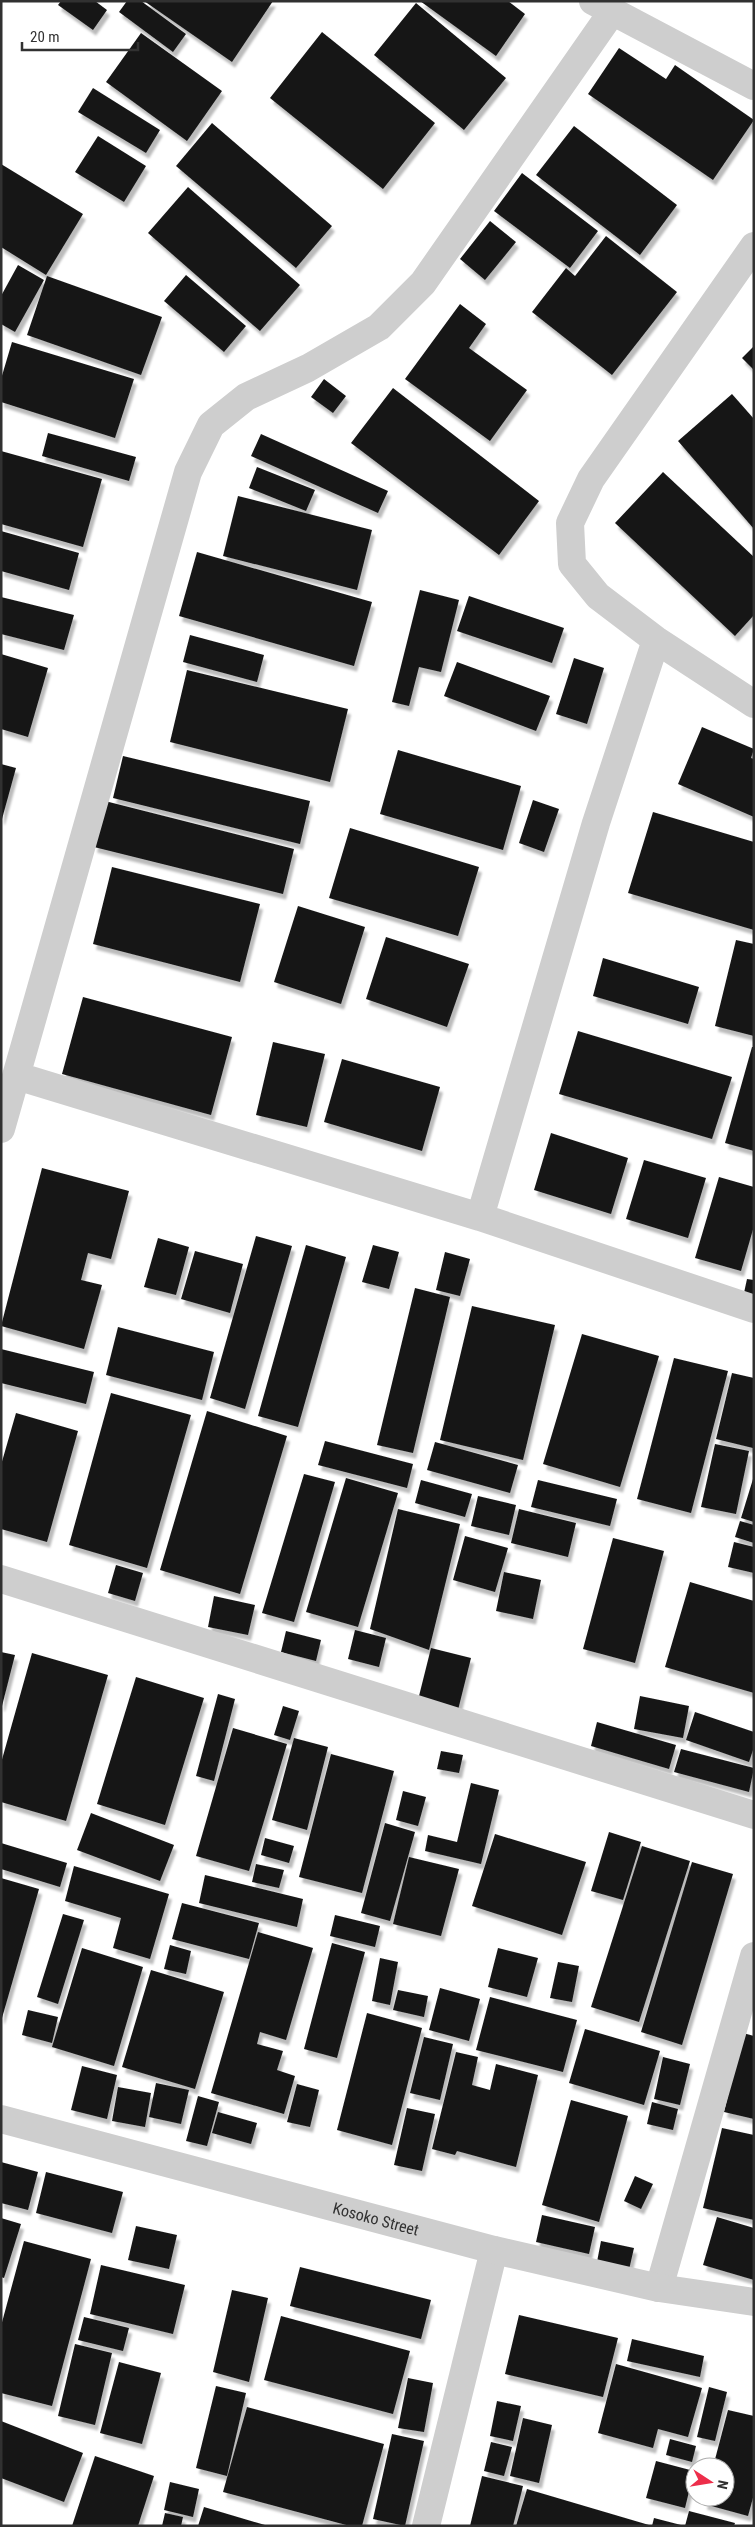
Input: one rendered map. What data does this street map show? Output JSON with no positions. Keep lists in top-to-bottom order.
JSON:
{
  "streets": {
    "street": ["Kosoko Street"]
  },
  "scale_bar": "20 m",
  "north": "right"
}
